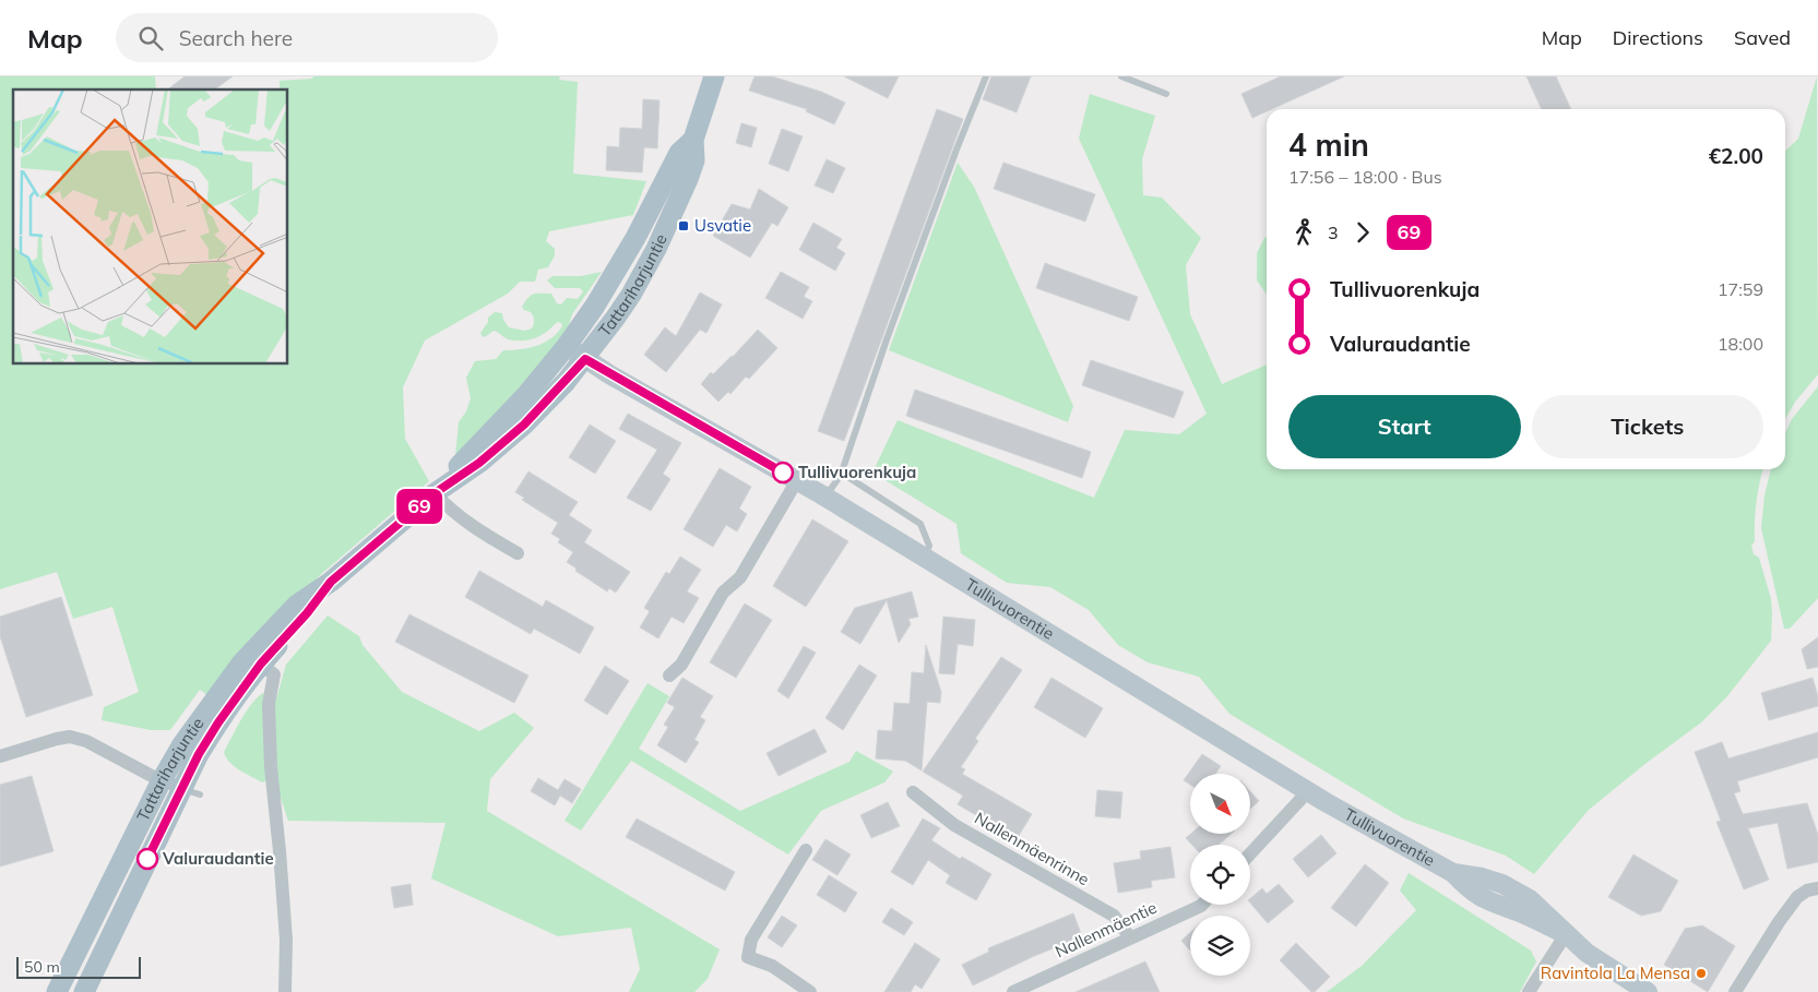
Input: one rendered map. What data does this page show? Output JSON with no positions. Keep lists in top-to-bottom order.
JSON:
{
  "streets": {
    "main road": ["Tattariharjuntie", "Tullivuorentie"],
    "street": ["Nallenmäenrinne", "Nallenmäentie"]
  },
  "crossings": [
    ["Tattariharjuntie", "Tullivuorentie"],
    ["Nallenmäenrinne", "Nallenmäentie"]
  ],
  "places": {
    "transit": ["Usvatie"],
    "other": ["Tullivuorenkuja", "Valuraudantie", "Ravintola La Mensa"]
  },
  "lines": ["bus line 69"],
  "scale_bar": "50 m",
  "north": "bottom right",
  "page": {
    "header": "Map",
    "search": "Search here",
    "nav": ["Map", "Directions", "Saved"],
    "on_map": "69",
    "heading": ["4 min", "17:56 – 18:00 · Bus", "€2.00"],
    "legs": ["3", "69"],
    "list": [
      {
        "name": "Tullivuorenkuja",
        "value": "17:59"
      },
      {
        "name": "Valuraudantie",
        "value": "18:00"
      }
    ],
    "buttons": ["Start", "Tickets"],
    "scale": "50 m"
  }
}
